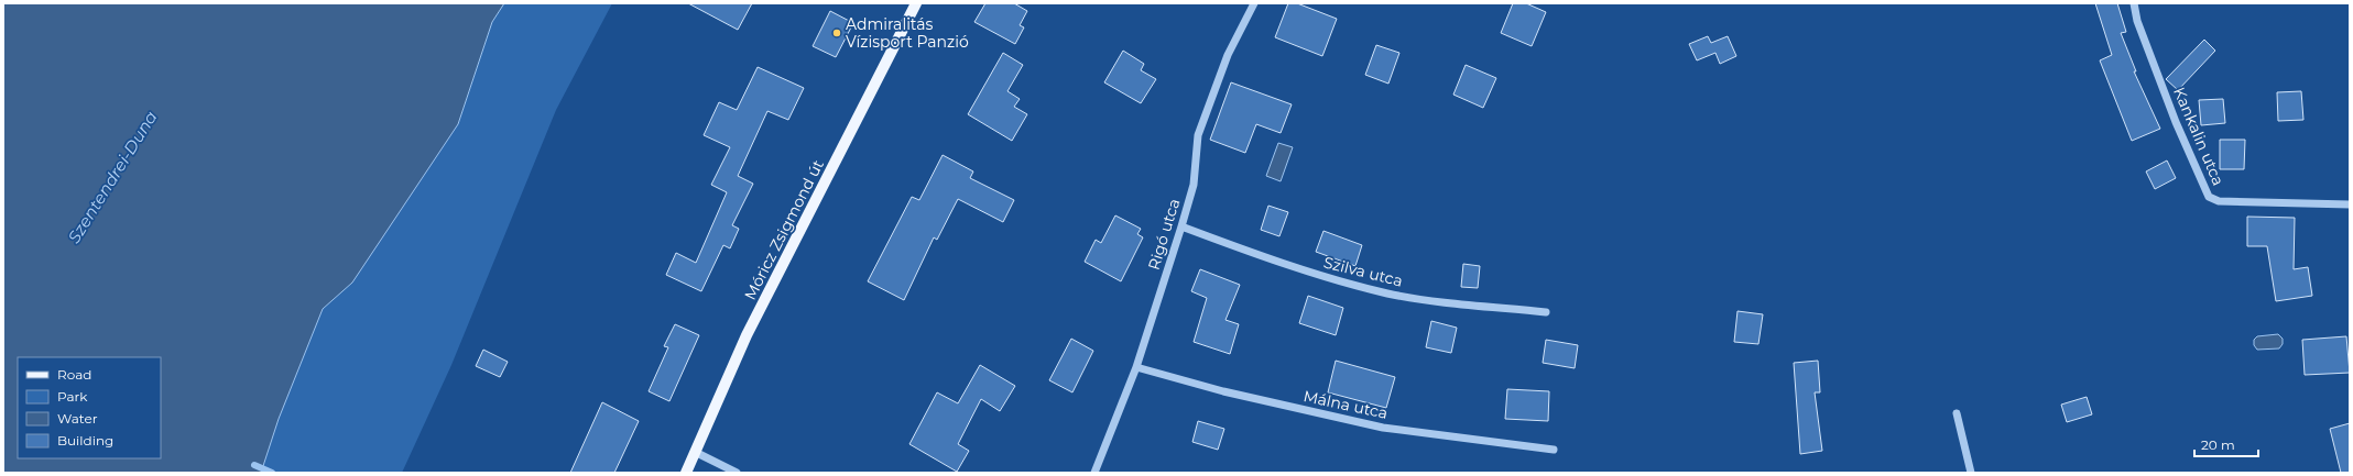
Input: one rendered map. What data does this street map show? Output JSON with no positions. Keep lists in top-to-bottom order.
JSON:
{
  "streets": {
    "main road": ["Móricz Zsigmond út"],
    "street": [
      "Kankalin utca",
      "Rigó utca",
      "Szilva utca",
      "Málna utca"
    ]
  },
  "crossings": [
    ["Rigó utca", "Szilva utca"],
    ["Rigó utca", "Málna utca"]
  ],
  "water": ["Szentendrei-Duna"],
  "places": ["Admiralitás Vízisport Panzió"],
  "legend": [
    "Road",
    "Park",
    "Water",
    "Building"
  ],
  "scale_bar": "20 m"
}
